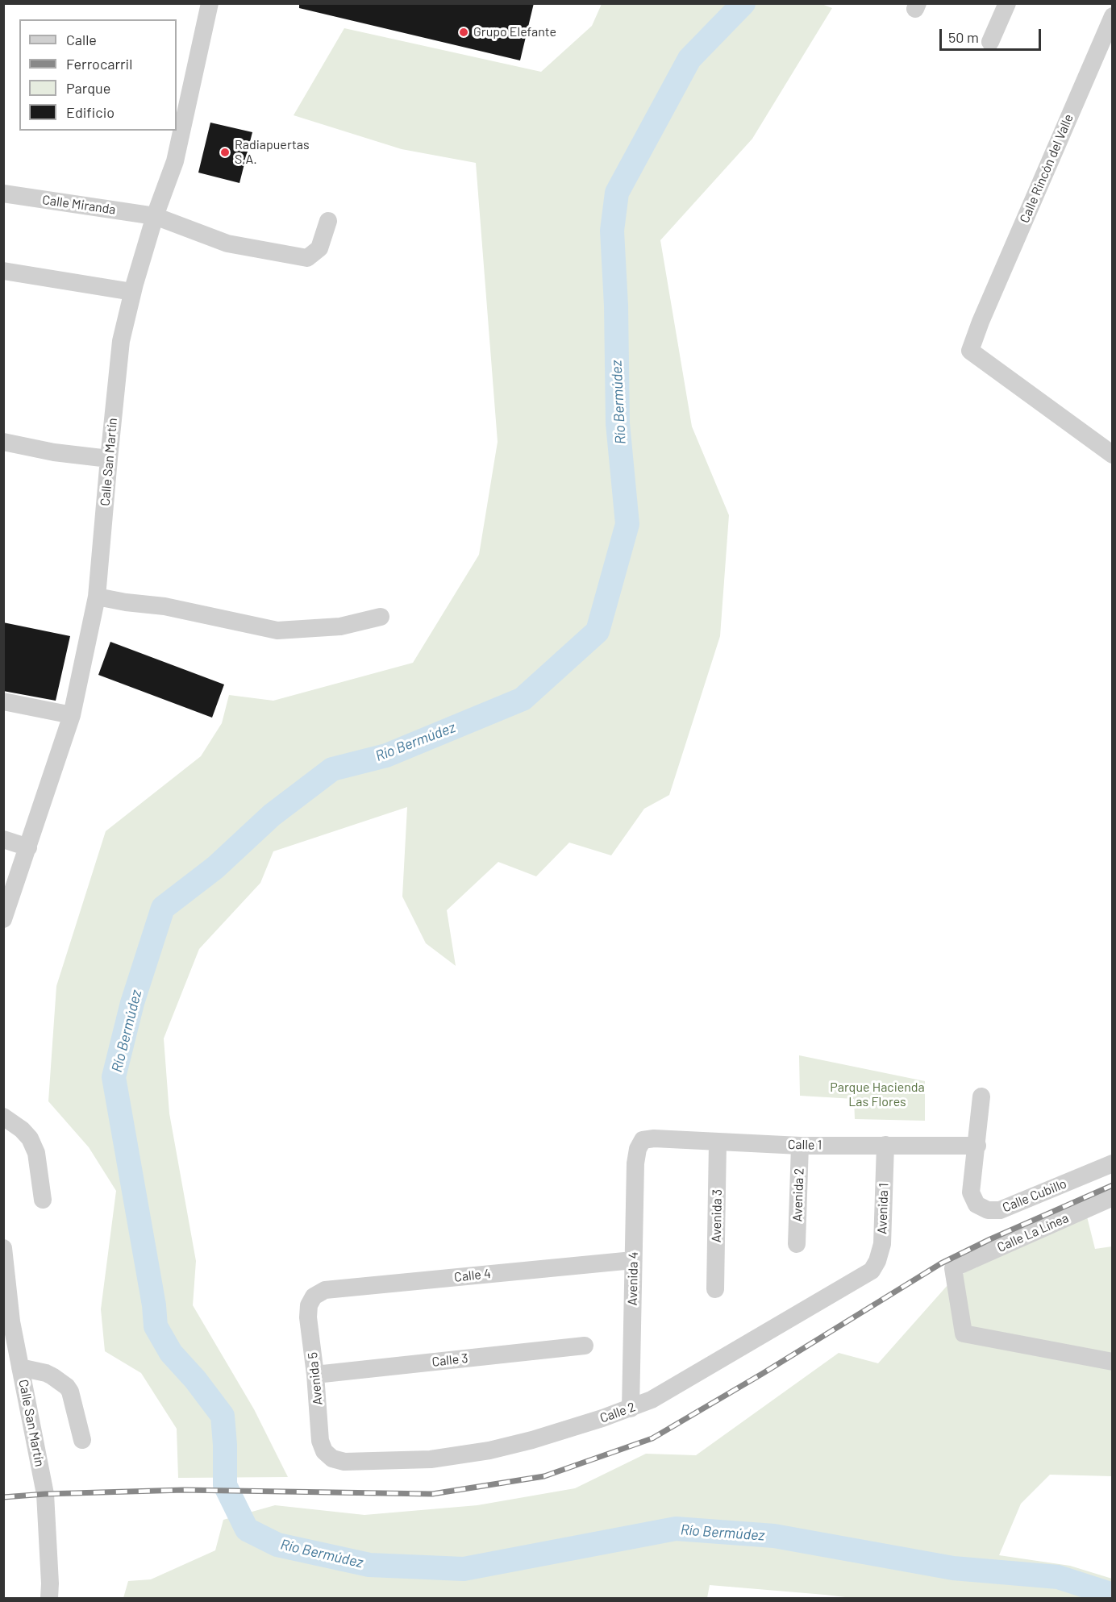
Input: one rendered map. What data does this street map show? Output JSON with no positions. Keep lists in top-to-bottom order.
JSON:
{
  "streets": {
    "street": [
      "Calle Rincón del Valle",
      "Calle Miranda",
      "Calle San Martín",
      "Calle 1",
      "Avenida 2",
      "Calle Cubillo",
      "Avenida 1",
      "Avenida 3",
      "Calle La Línea",
      "Calle 4",
      "Avenida 4",
      "Calle 3",
      "Avenida 5",
      "Calle 2"
    ]
  },
  "crossings": [
    ["Calle Miranda", "Calle San Martín"],
    ["Calle 1", "Avenida 2"],
    ["Calle 1", "Calle Cubillo"],
    ["Calle 1", "Avenida 1"],
    ["Calle 1", "Avenida 3"],
    ["Calle 1", "Avenida 4"],
    ["Avenida 1", "Calle 2"],
    ["Calle 4", "Avenida 4"],
    ["Calle 4", "Avenida 5"],
    ["Avenida 4", "Calle 2"],
    ["Calle 3", "Avenida 5"],
    ["Avenida 5", "Calle 2"]
  ],
  "water": ["Río Bermúdez"],
  "parks": ["Parque Hacienda Las Flores"],
  "places": ["Grupo Elefante", "Radiapuertas S.A."],
  "legend": [
    "Calle",
    "Ferrocarril",
    "Parque",
    "Edificio"
  ],
  "scale_bar": "50 m"
}
